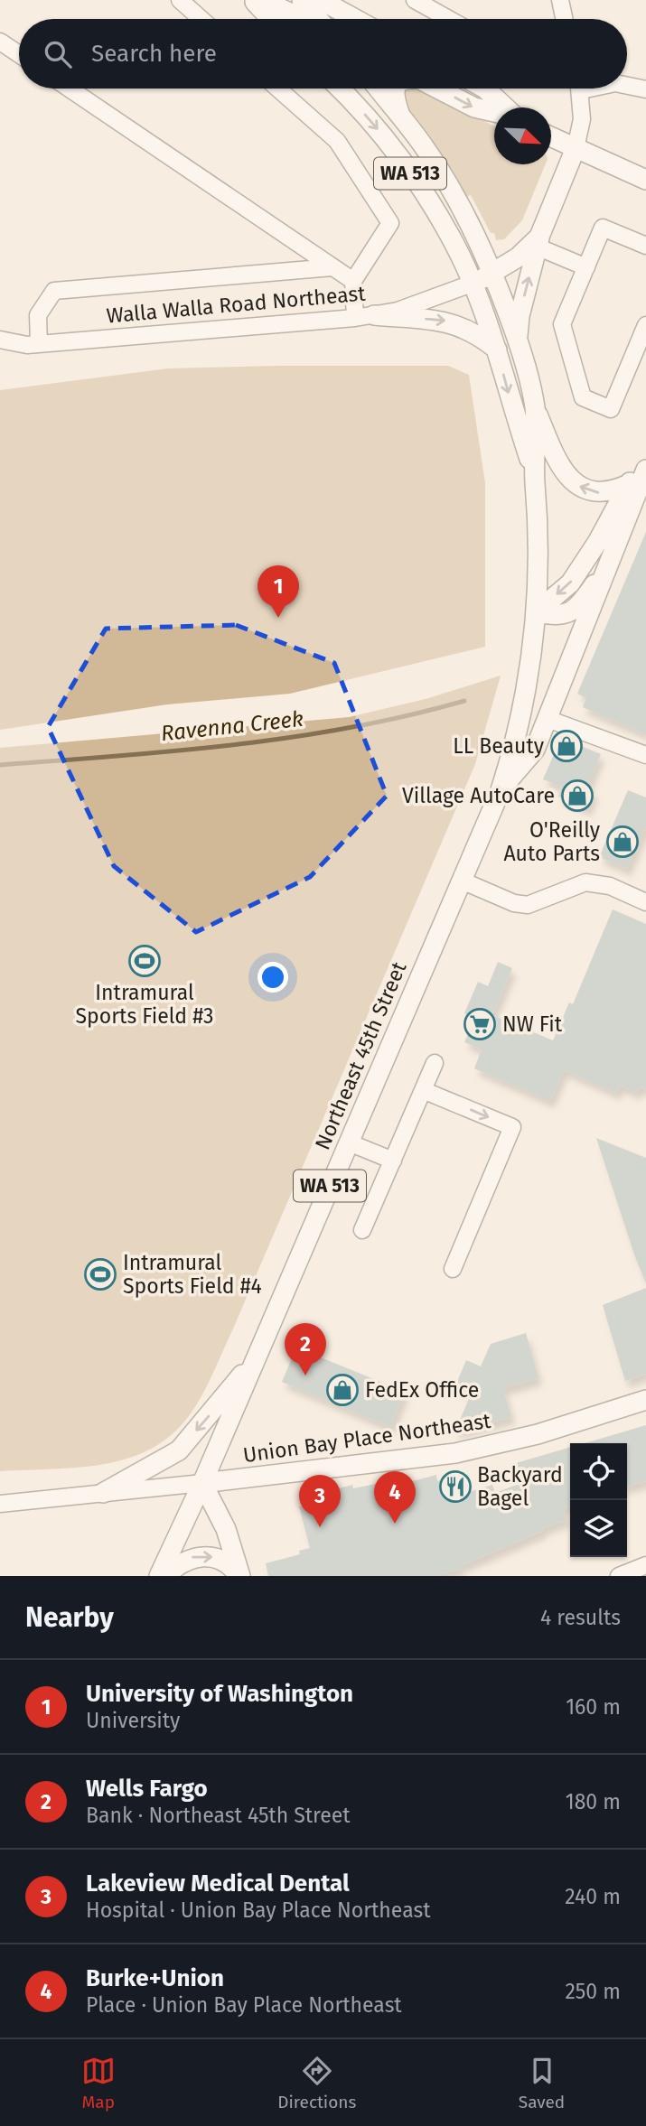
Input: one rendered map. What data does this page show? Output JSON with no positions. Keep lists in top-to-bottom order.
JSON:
{
  "streets": {
    "main road": ["WA 513", "Northeast 45th Street", "Union Bay Place Northeast"],
    "street": ["Walla Walla Road Northeast"]
  },
  "crossings": [
    ["WA 513", "Walla Walla Road Northeast"],
    ["WA 513", "Northeast 45th Street"],
    ["Northeast 45th Street", "Union Bay Place Northeast"]
  ],
  "water": ["Ravenna Creek"],
  "places": {
    "shop": [
      "LL Beauty",
      "Village AutoCare",
      "O'Reilly Auto Parts",
      "FedEx Office"
    ],
    "sports": ["Intramural Sports Field #3", "Intramural Sports Field #4"],
    "supermarket": ["NW Fit"],
    "restaurant": ["Backyard Bagel"]
  },
  "north": "bottom right",
  "page": {
    "search": "Search here",
    "pins": [
      "1",
      "2",
      "4",
      "3"
    ],
    "heading": ["Nearby", "4 results"],
    "list": [
      {
        "mark": "1",
        "name": "University of Washington",
        "note": "University",
        "value": "160 m"
      },
      {
        "mark": "2",
        "name": "Wells Fargo",
        "note": "Bank · Northeast 45th Street",
        "value": "180 m"
      },
      {
        "mark": "3",
        "name": "Lakeview Medical Dental",
        "note": "Hospital · Union Bay Place Northeast",
        "value": "240 m"
      },
      {
        "mark": "4",
        "name": "Burke+Union",
        "note": "Place · Union Bay Place Northeast",
        "value": "250 m"
      }
    ],
    "nav": ["Map", "Directions", "Saved"]
  }
}
